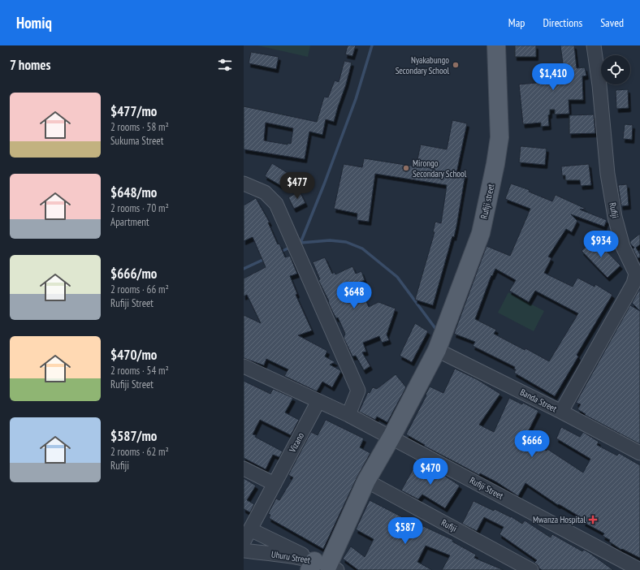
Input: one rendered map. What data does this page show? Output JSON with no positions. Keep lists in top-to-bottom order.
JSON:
{
  "streets": {
    "main road": ["Rufiji street"],
    "street": [
      "Rufiji",
      "Banda Street",
      "Vizano",
      "Rufiji Street",
      "Uhuru Street"
    ]
  },
  "crossings": [
    ["Rufiji street", "Rufiji"],
    ["Rufiji street", "Banda Street"],
    ["Rufiji street", "Rufiji Street"],
    ["Rufiji street", "Uhuru Street"],
    ["Rufiji", "Banda Street"],
    ["Vizano", "Rufiji Street"]
  ],
  "places": {
    "other": ["Nyakabungo Secondary School", "Mirongo Secondary School"],
    "health": ["Mwanza Hospital"]
  },
  "page": {
    "header": "Homiq",
    "nav": ["Map", "Directions", "Saved"],
    "heading": "7 homes",
    "price": [
      "$1,410",
      "$477",
      "$934",
      "$648",
      "$666",
      "$470",
      "$587"
    ],
    "list": [
      {
        "name": "$477/mo",
        "note": "2 rooms · 58 m² · Sukuma Street"
      },
      {
        "name": "$648/mo",
        "note": "2 rooms · 70 m² · Apartment"
      },
      {
        "name": "$666/mo",
        "note": "2 rooms · 66 m² · Rufiji Street"
      },
      {
        "name": "$470/mo",
        "note": "2 rooms · 54 m² · Rufiji Street"
      },
      {
        "name": "$587/mo",
        "note": "2 rooms · 62 m² · Rufiji"
      }
    ]
  }
}
